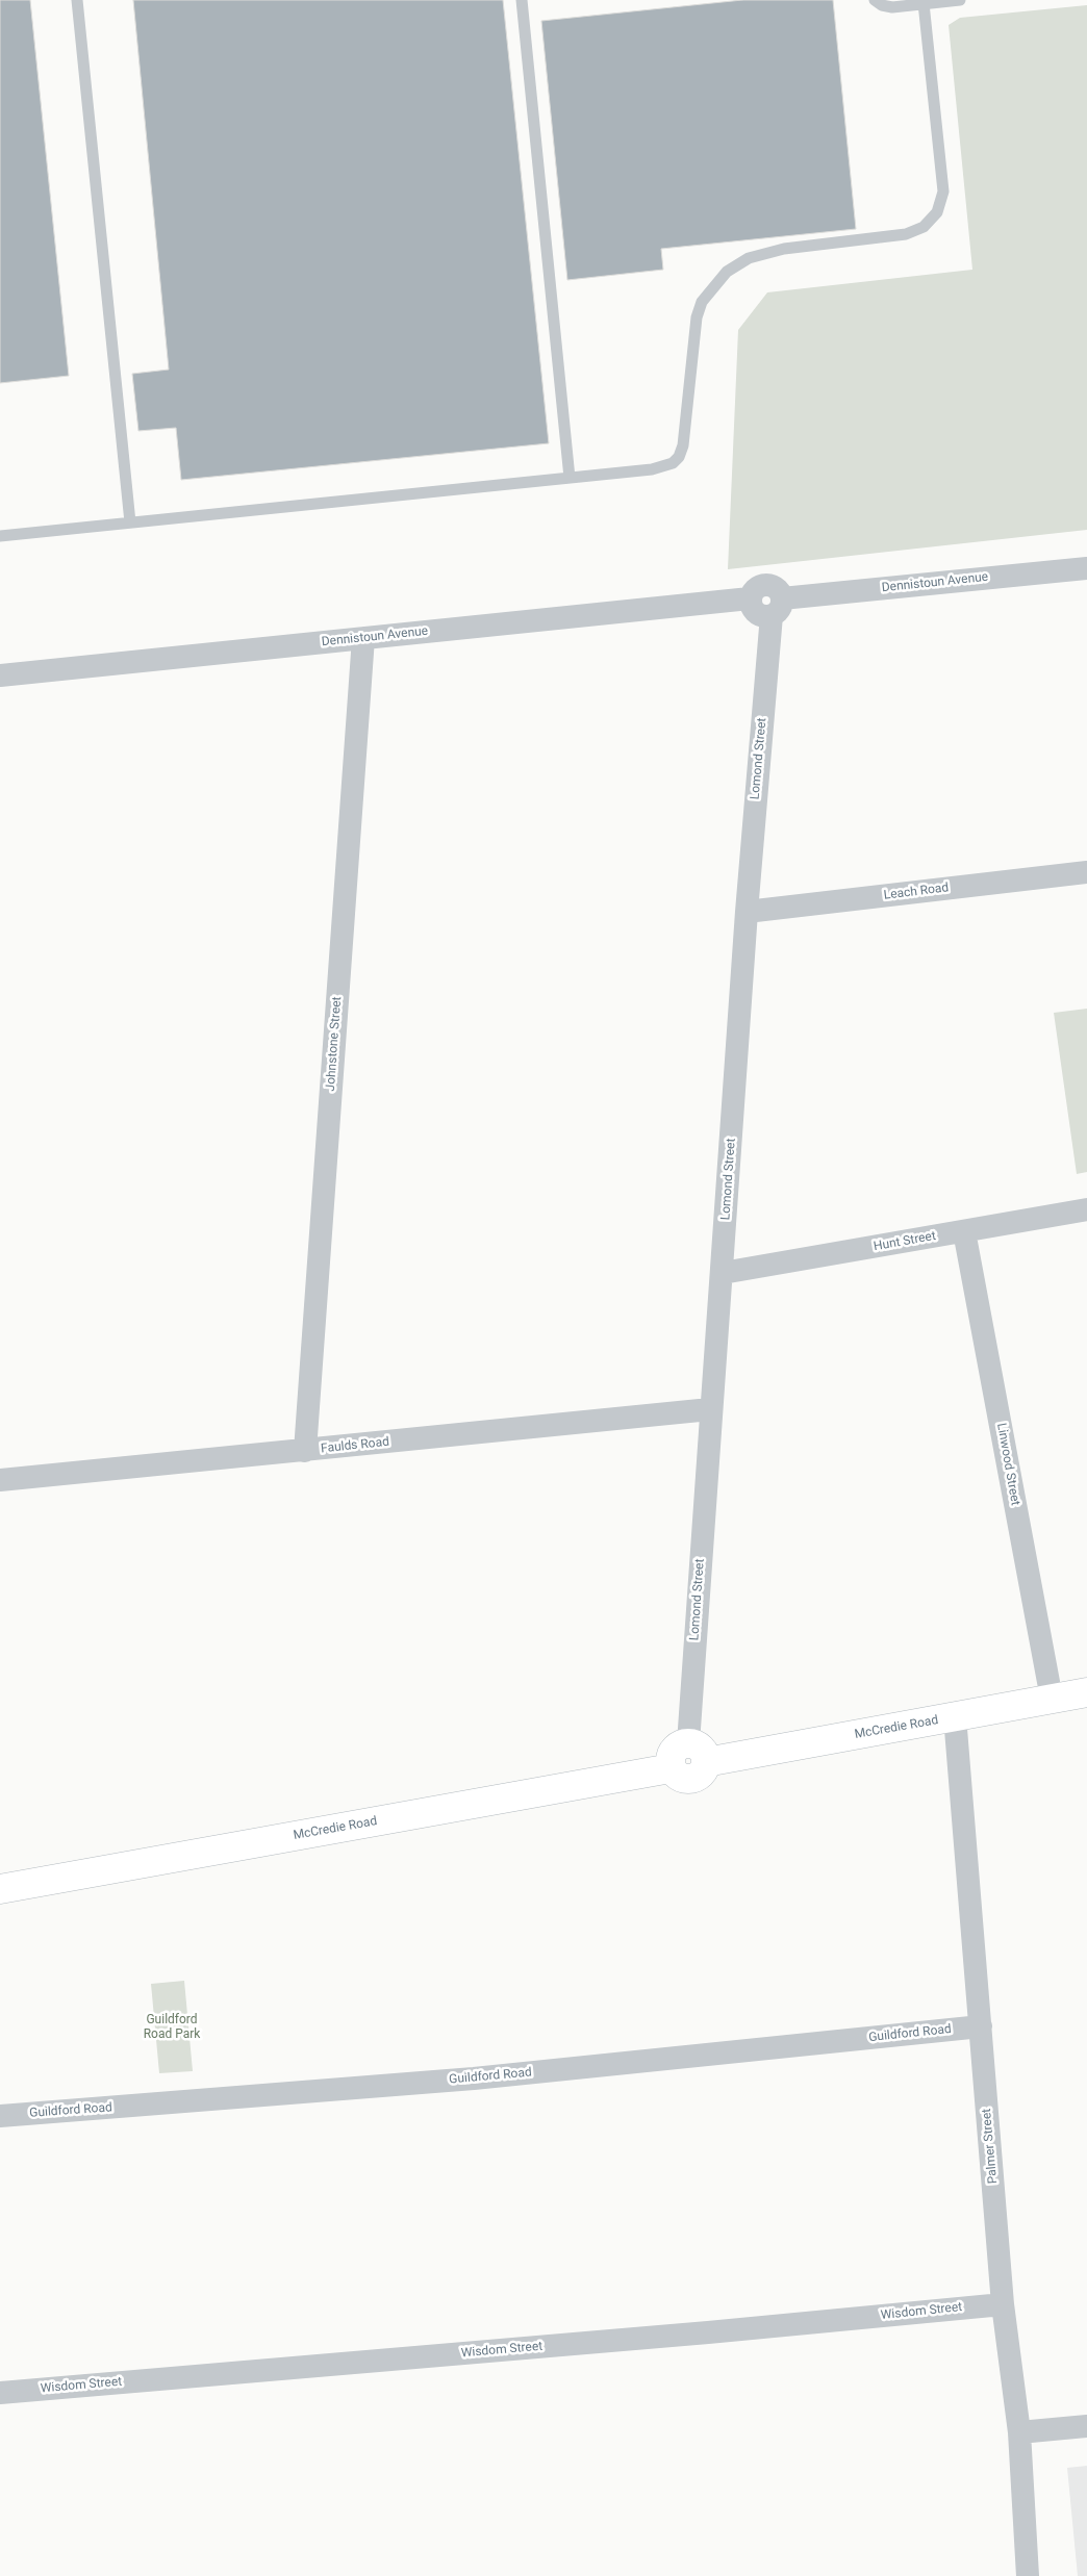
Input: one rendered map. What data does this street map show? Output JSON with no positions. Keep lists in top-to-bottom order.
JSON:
{
  "streets": {
    "main road": ["McCredie Road"],
    "street": [
      "Dennistoun Avenue",
      "Lomond Street",
      "Leach Road",
      "Johnstone Street",
      "Hunt Street",
      "Faulds Road",
      "Linwood Street",
      "Guildford Road",
      "Palmer Street",
      "Wisdom Street"
    ]
  },
  "crossings": [
    ["Dennistoun Avenue", "Lomond Street"],
    ["Dennistoun Avenue", "Johnstone Street"],
    ["Lomond Street", "Leach Road"],
    ["Lomond Street", "Hunt Street"],
    ["Lomond Street", "Faulds Road"],
    ["Lomond Street", "McCredie Road"],
    ["Johnstone Street", "Faulds Road"],
    ["Hunt Street", "Linwood Street"],
    ["Linwood Street", "McCredie Road"],
    ["McCredie Road", "Palmer Street"],
    ["Guildford Road", "Palmer Street"],
    ["Palmer Street", "Wisdom Street"]
  ],
  "parks": ["Guildford Road Park"]
}
